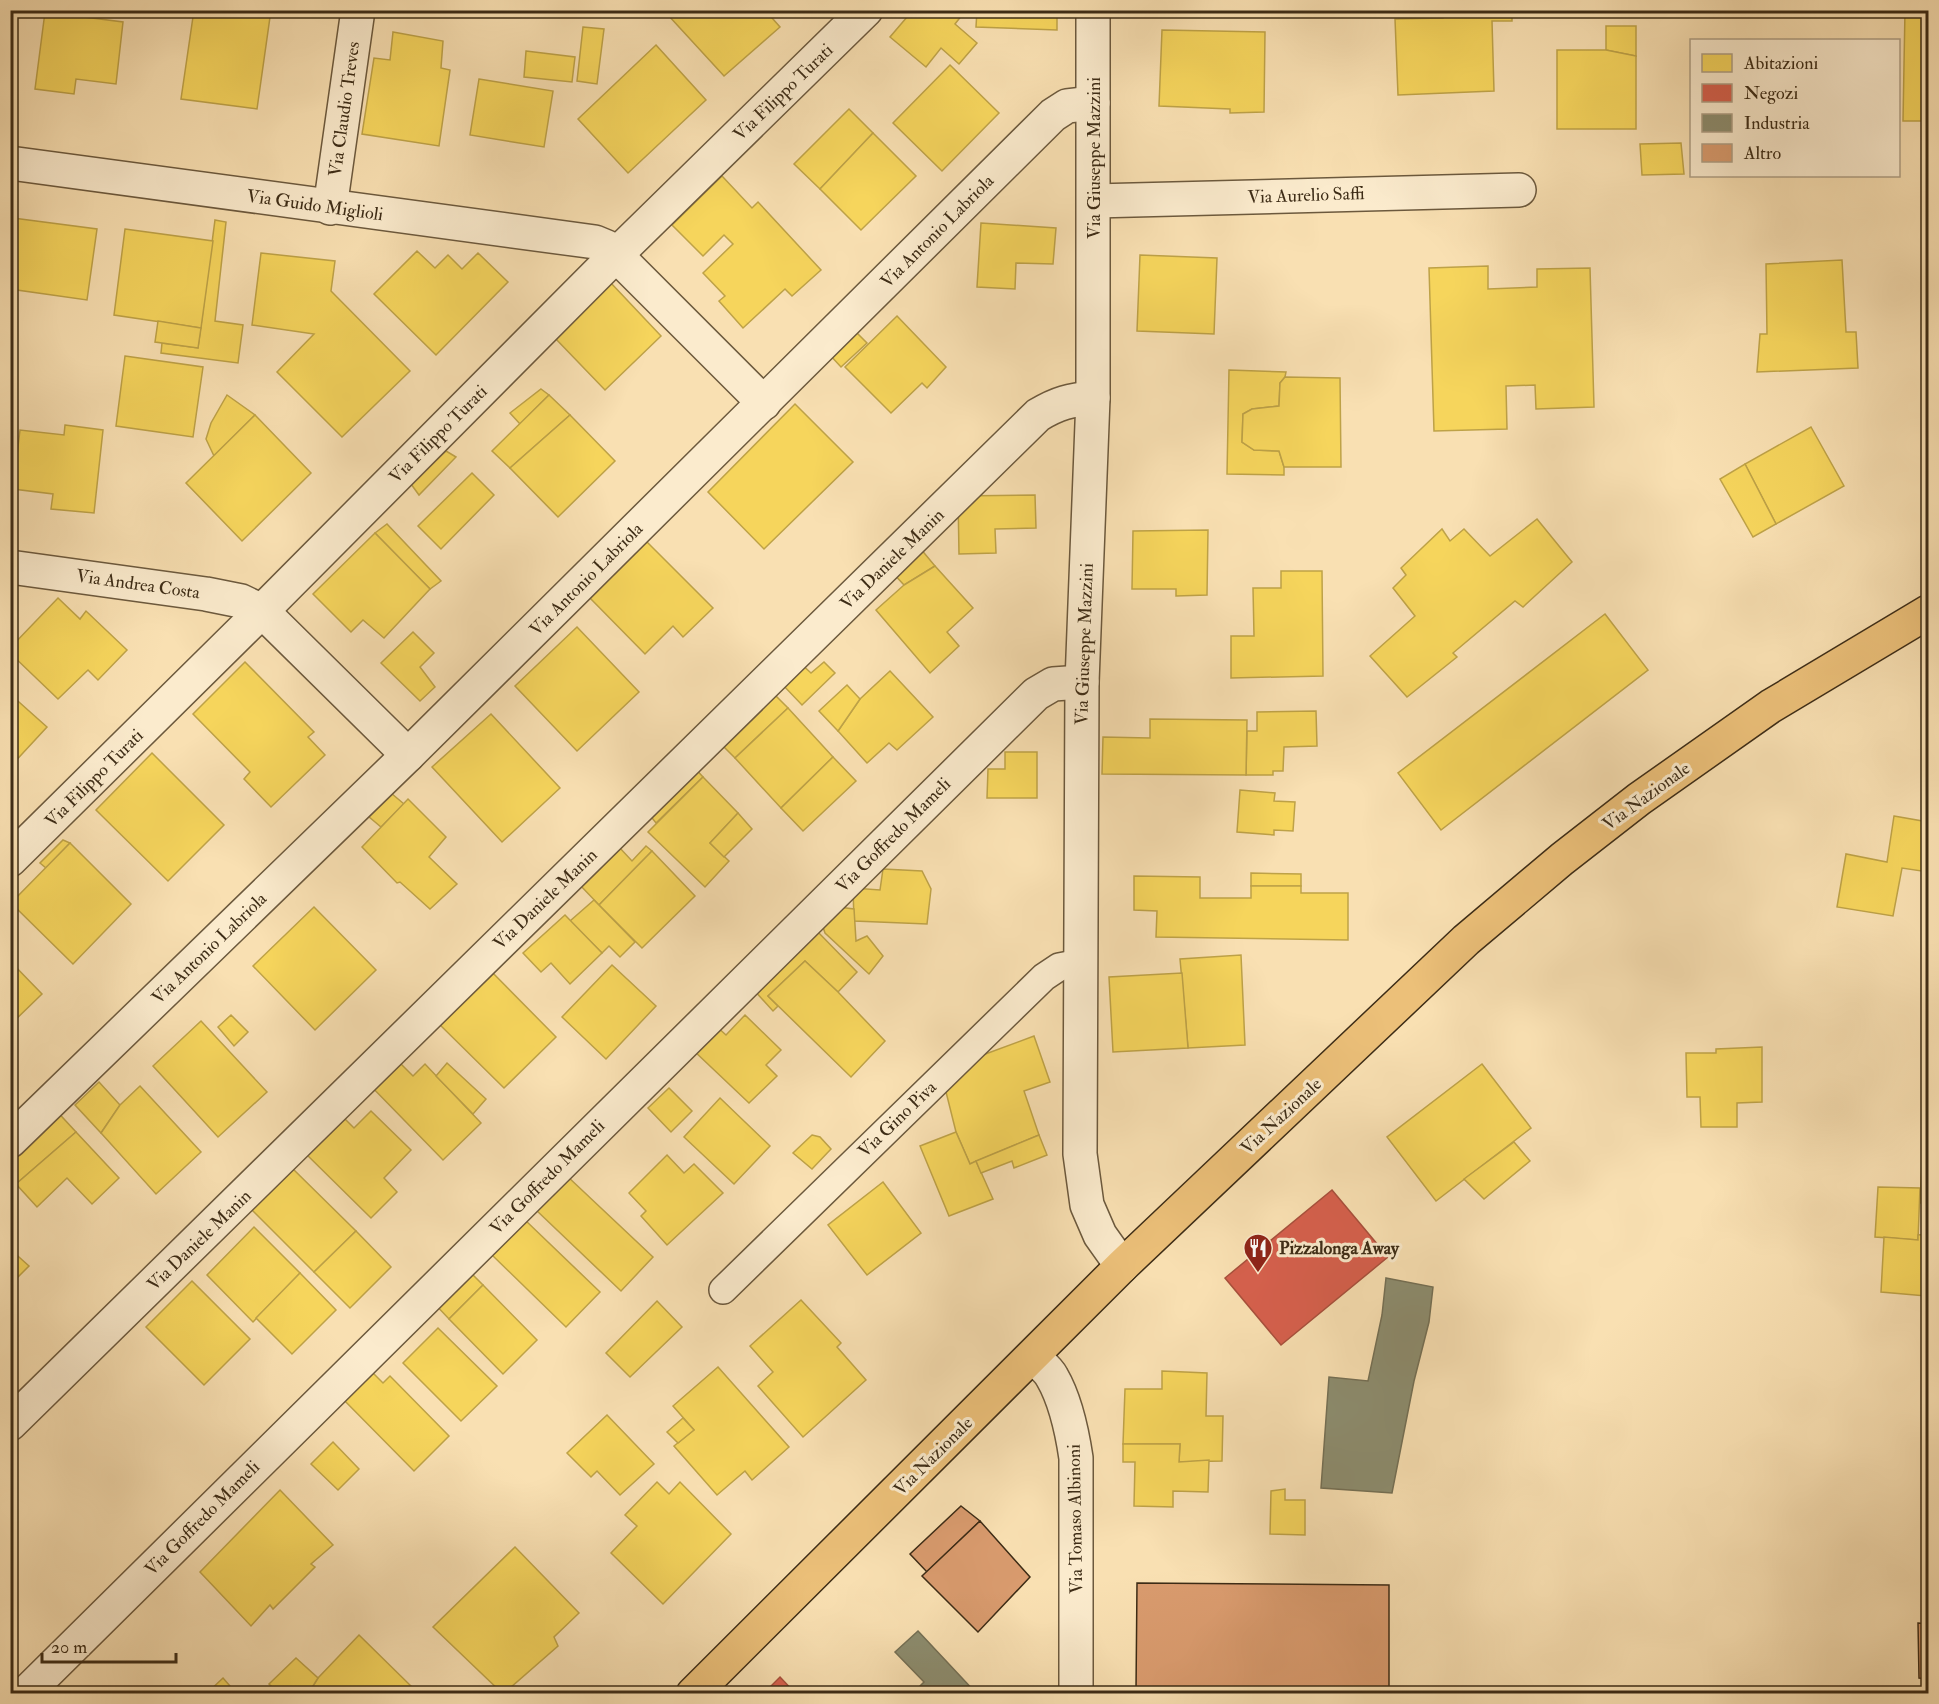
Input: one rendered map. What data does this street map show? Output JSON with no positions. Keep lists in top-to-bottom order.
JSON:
{
  "streets": {
    "main road": ["Via Nazionale"],
    "street": [
      "Via Filippo Turati",
      "Via Claudio Treves",
      "Via Giuseppe Mazzini",
      "Via Aurelio Saffi",
      "Via Guido Miglioli",
      "Via Antonio Labriola",
      "Via Daniele Manin",
      "Via Andrea Costa",
      "Via Goffredo Mameli",
      "Via Tomaso Albinoni"
    ],
    "lane": ["Via Gino Piva"]
  },
  "crossings": [
    ["Via Filippo Turati", "Via Guido Miglioli"],
    ["Via Filippo Turati", "Via Andrea Costa"],
    ["Via Claudio Treves", "Via Guido Miglioli"],
    ["Via Giuseppe Mazzini", "Via Aurelio Saffi"],
    ["Via Giuseppe Mazzini", "Via Antonio Labriola"],
    ["Via Giuseppe Mazzini", "Via Daniele Manin"],
    ["Via Giuseppe Mazzini", "Via Nazionale"],
    ["Via Giuseppe Mazzini", "Via Goffredo Mameli"],
    ["Via Giuseppe Mazzini", "Via Gino Piva"],
    ["Via Nazionale", "Via Tomaso Albinoni"]
  ],
  "places": {
    "restaurant": ["Pizzalonga Away"]
  },
  "legend": [
    "Abitazioni",
    "Negozi",
    "Industria",
    "Altro"
  ],
  "scale_bar": "20 m"
}
